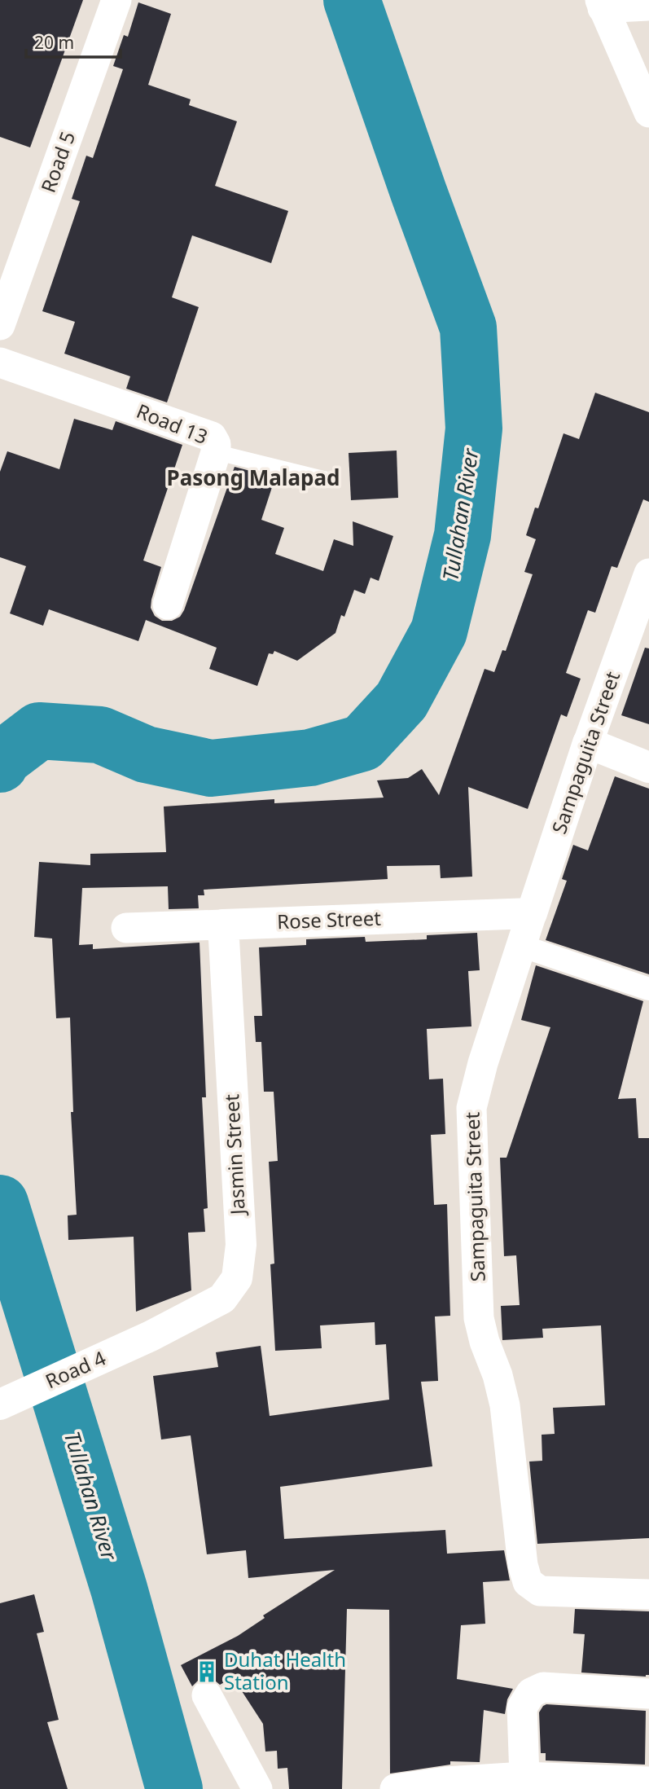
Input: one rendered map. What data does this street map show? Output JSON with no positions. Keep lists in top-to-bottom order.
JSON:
{
  "streets": {
    "street": [
      "Road 5",
      "Road 13",
      "Sampaguita Street",
      "Rose Street",
      "Jasmin Street",
      "Road 4"
    ]
  },
  "crossings": [
    ["Sampaguita Street", "Rose Street"],
    ["Rose Street", "Jasmin Street"],
    ["Jasmin Street", "Road 4"]
  ],
  "districts": ["Pasong Malapad"],
  "water": ["Tullahan River"],
  "places": {
    "building": ["Duhat Health Station"]
  },
  "scale_bar": "20 m"
}
